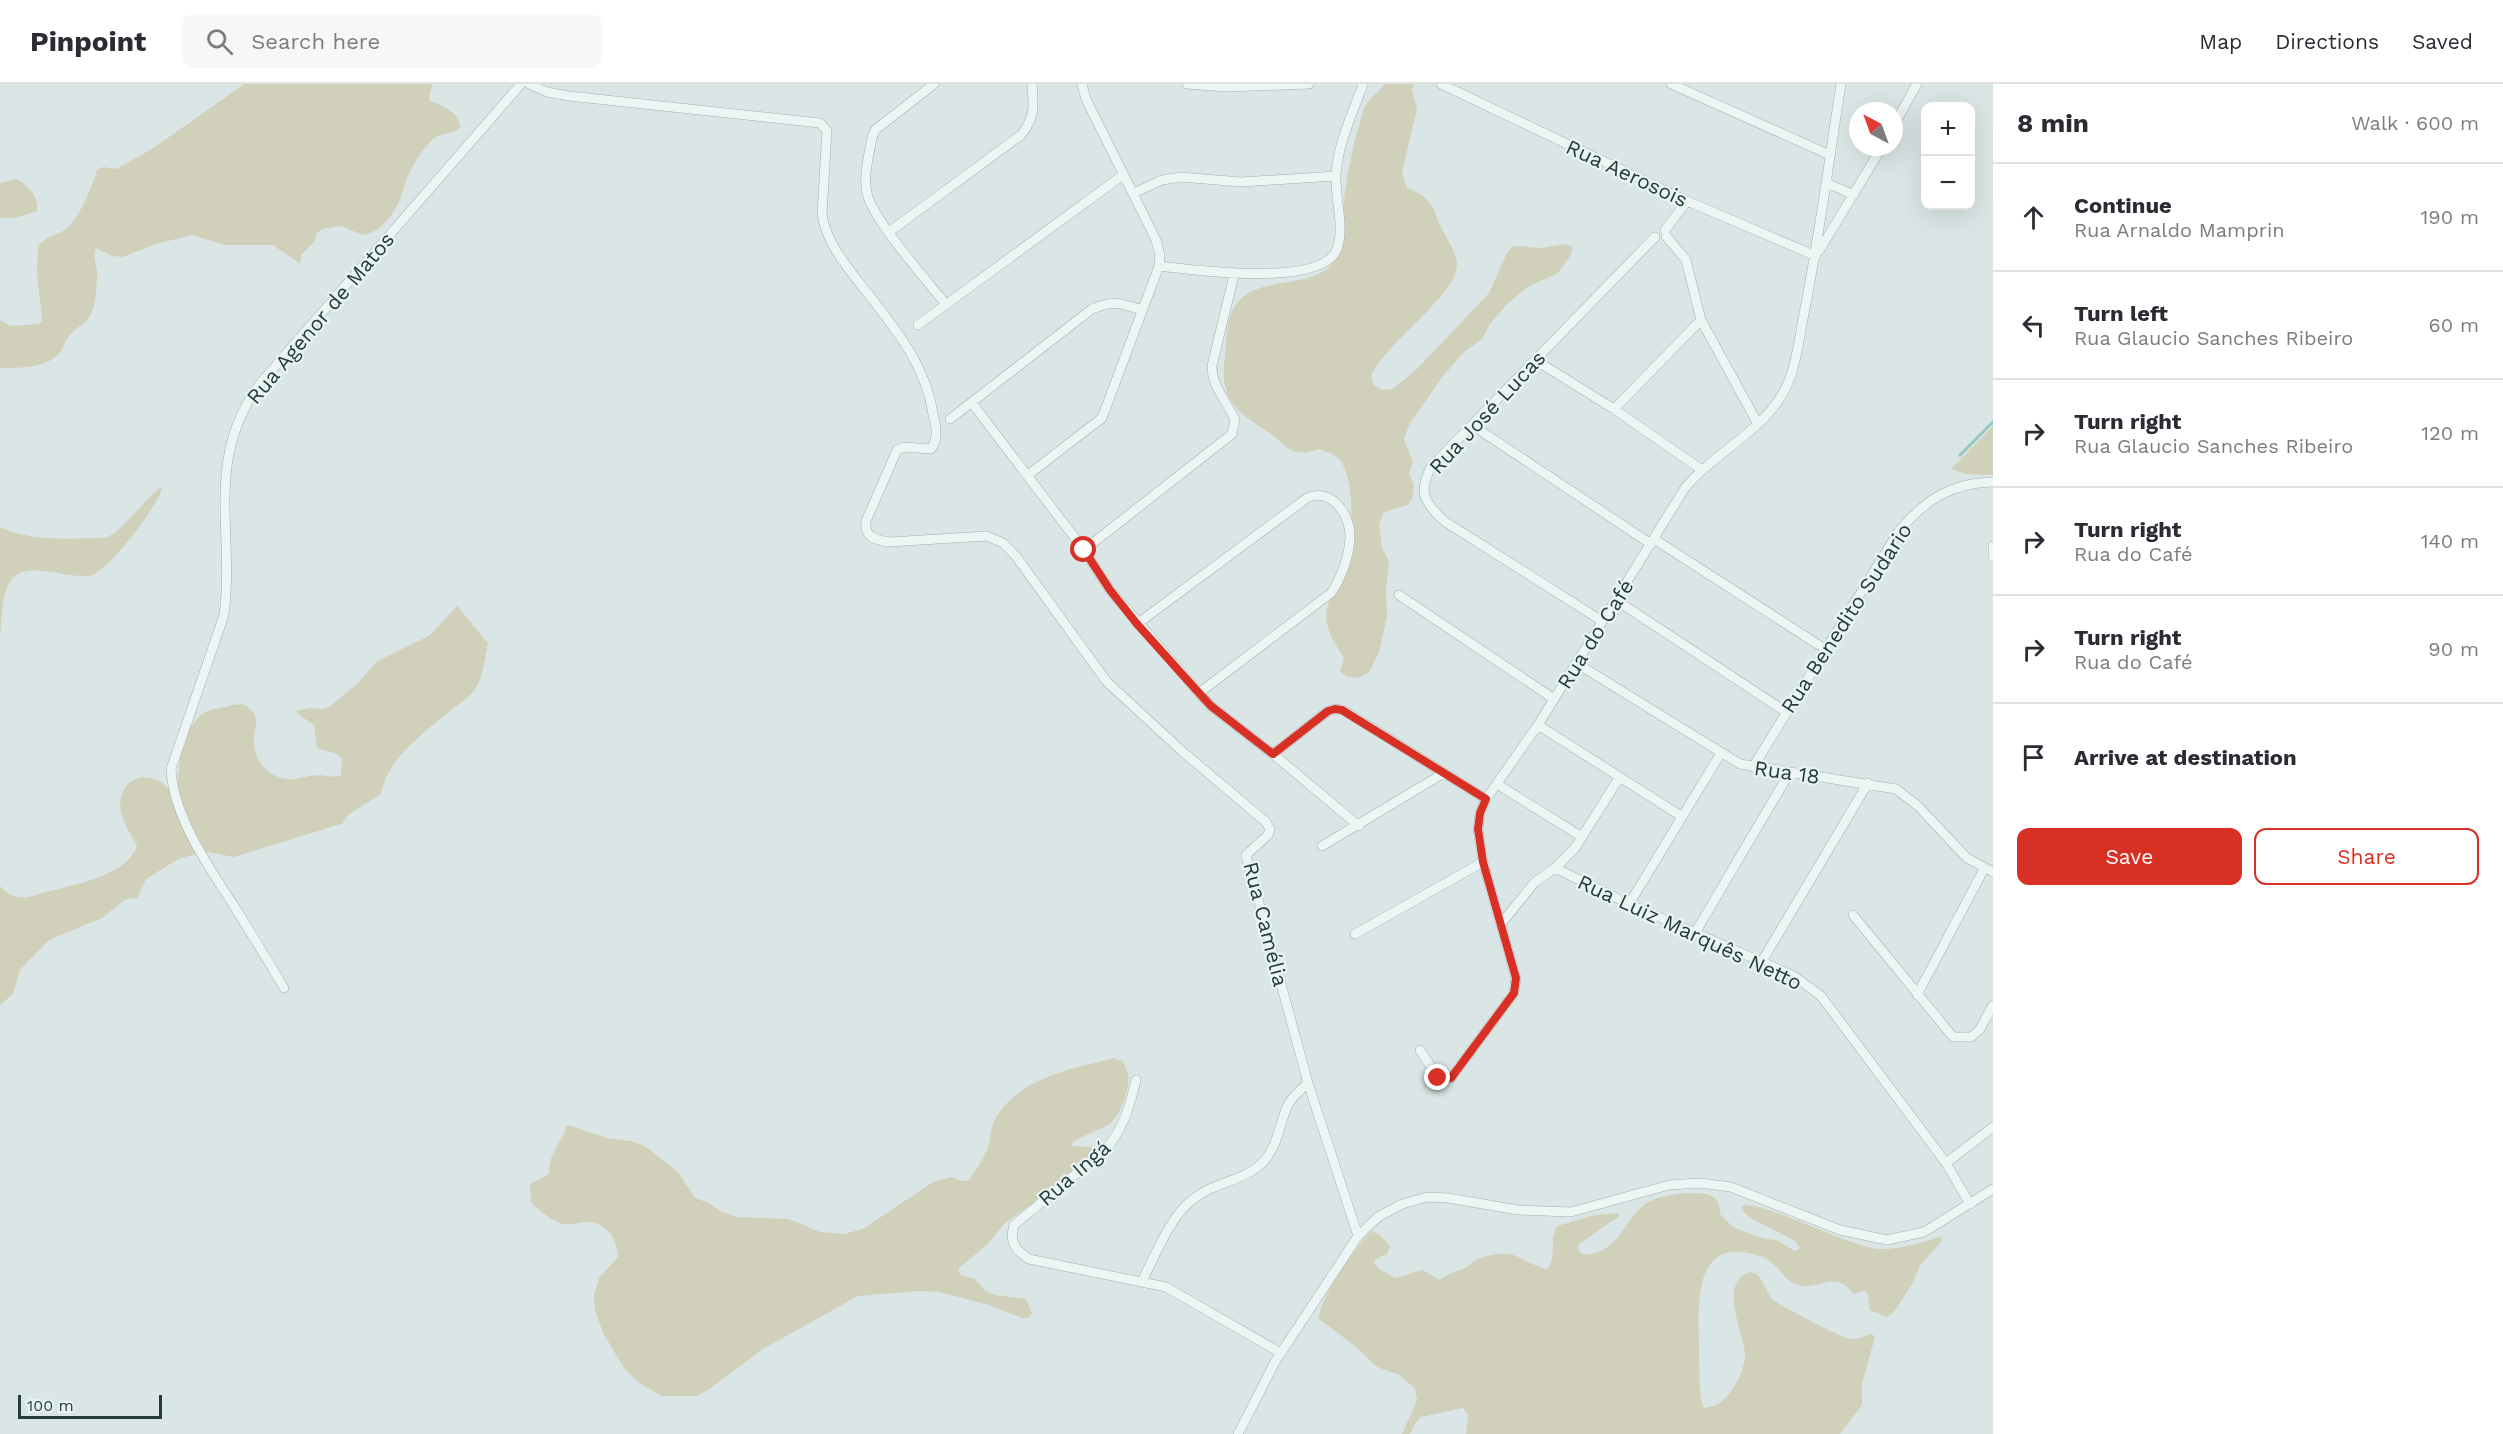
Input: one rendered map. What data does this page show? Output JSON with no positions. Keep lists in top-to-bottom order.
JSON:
{
  "streets": {
    "street": [
      "Rua Aerosois",
      "Rua Agenor de Matos",
      "Rua José Lucas",
      "Rua Benedito Sudario",
      "Rua do Café",
      "Rua 18",
      "Rua Camélia",
      "Rua Luiz Marquês Netto",
      "Rua Ingá"
    ]
  },
  "crossings": [
    ["Rua Aerosois", "Rua José Lucas"],
    ["Rua Aerosois", "Rua do Café"],
    ["Rua José Lucas", "Rua do Café"],
    ["Rua Benedito Sudario", "Rua 18"],
    ["Rua do Café", "Rua 18"]
  ],
  "scale_bar": "100 m",
  "north": "top left",
  "page": {
    "header": "Pinpoint",
    "search": "Search here",
    "nav": ["Map", "Directions", "Saved"],
    "heading": ["8 min", "Walk · 600 m"],
    "map_buttons": ["+", "−"],
    "list": [
      ["Continue", "Rua Arnaldo Mamprin", "190 m"],
      ["Turn left", "Rua Glaucio Sanches Ribeiro", "60 m"],
      ["Turn right", "Rua Glaucio Sanches Ribeiro", "120 m"],
      ["Turn right", "Rua do Café", "140 m"],
      ["Turn right", "Rua do Café", "90 m"],
      "Arrive at destination"
    ],
    "buttons": ["Save", "Share"],
    "scale": "100 m"
  }
}
